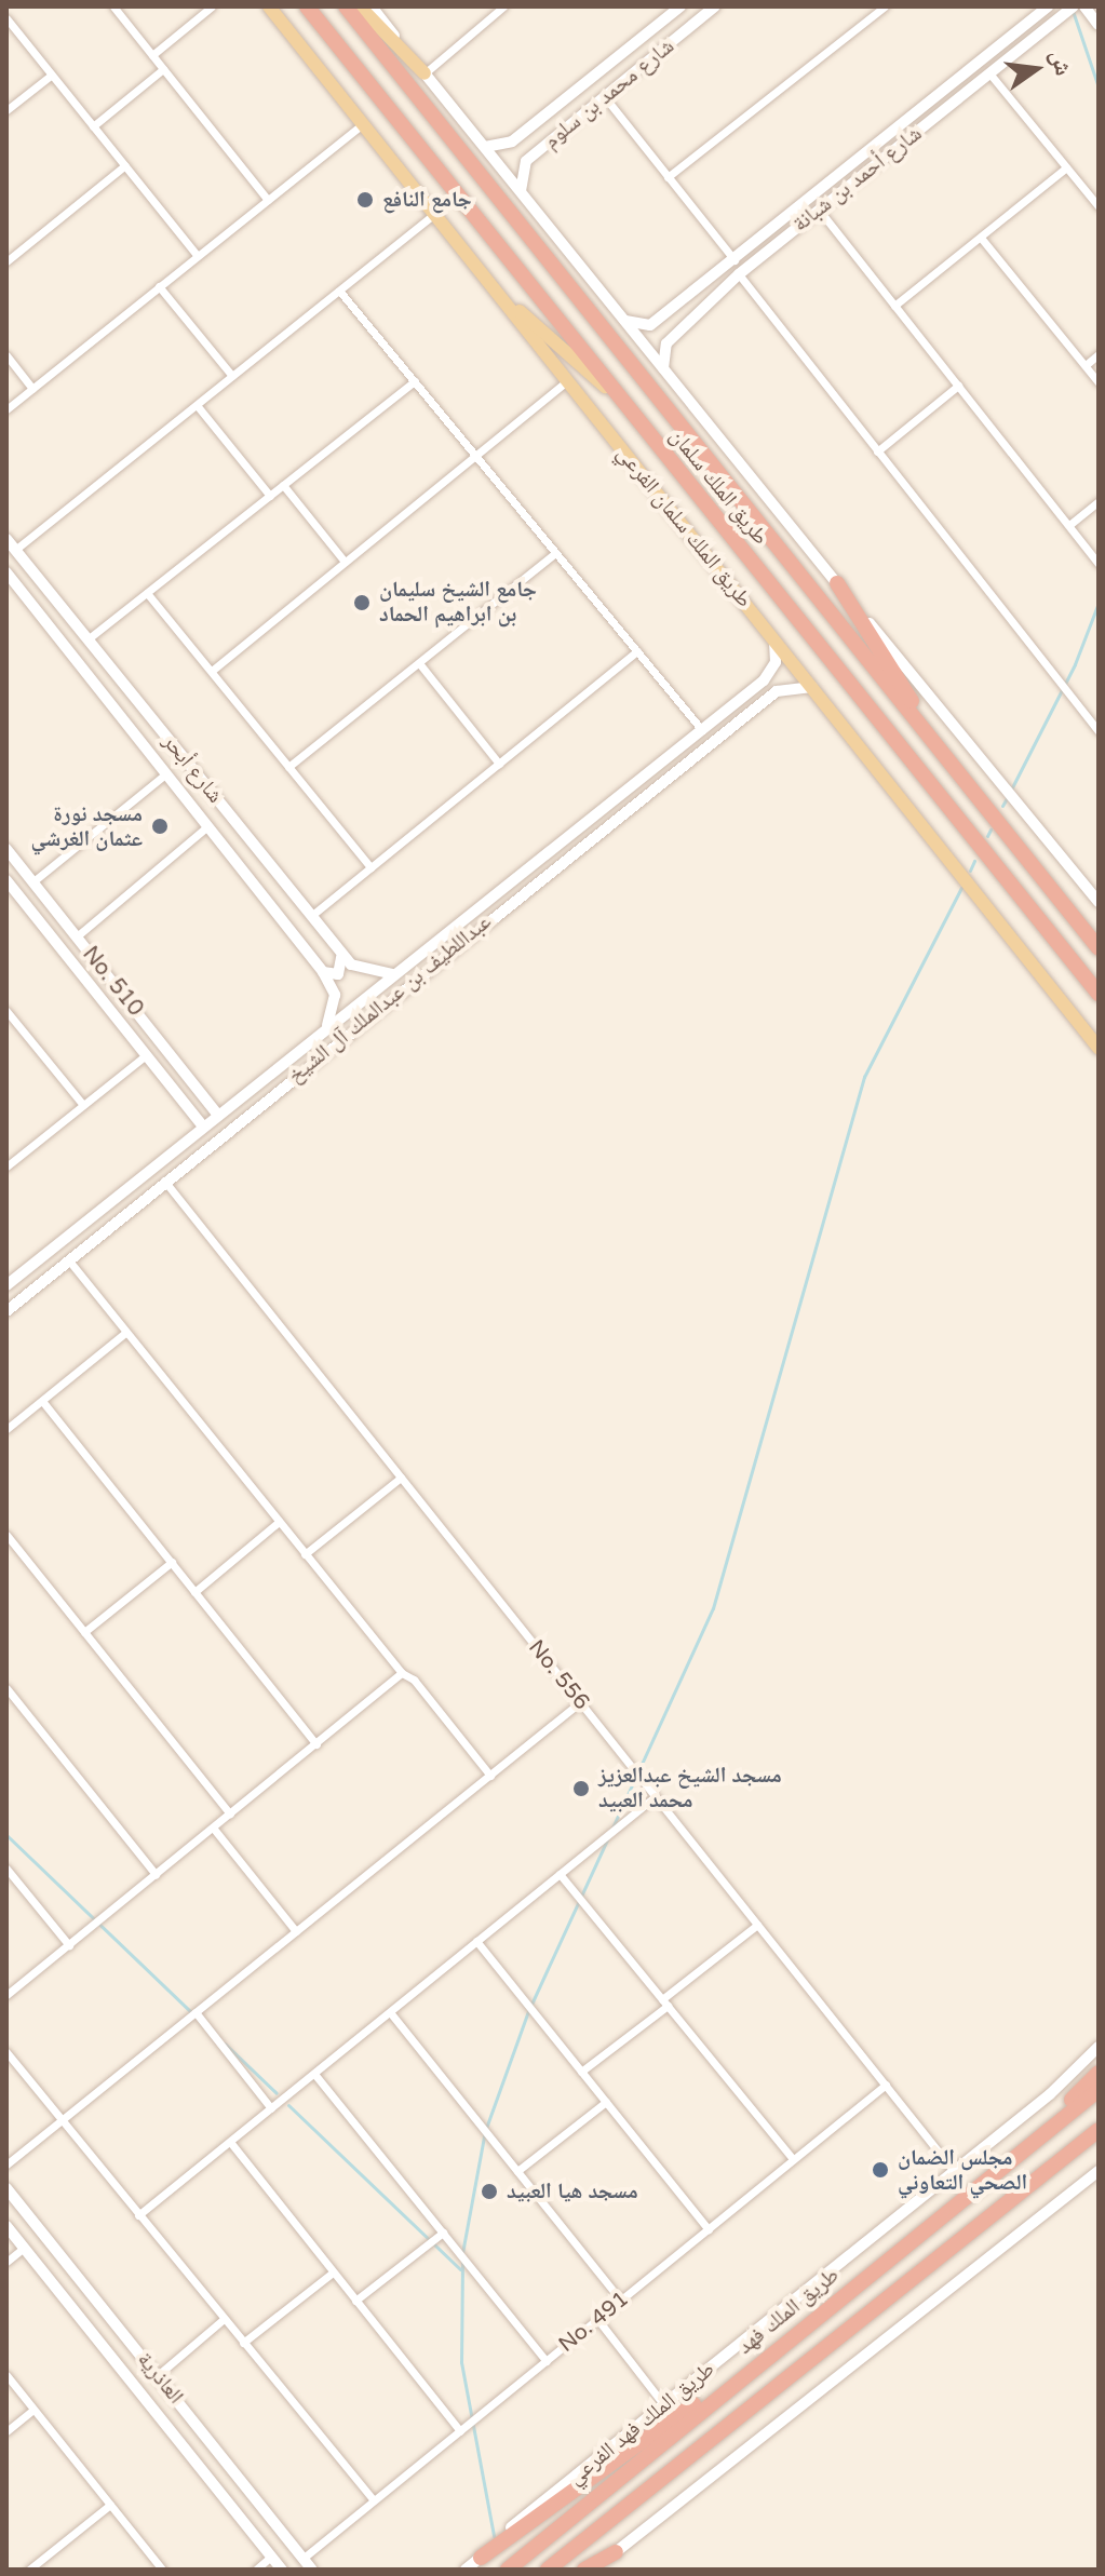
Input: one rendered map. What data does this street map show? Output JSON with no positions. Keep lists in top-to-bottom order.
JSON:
{
  "streets": {
    "highway": ["طريق الملك سلمان", "طريق الملك فهد"],
    "main road": ["طريق الملك سلمان الفرعي"],
    "street": [
      "شارع محمد بن سلوم",
      "شارع أحمد بن شبانة",
      "شارع أبحر",
      "No. 510",
      "عبداللطيف بن عبدالملك آل الشيخ",
      "No. 556",
      "No. 491",
      "العاذرية",
      "طريق الملك فهد الفرعي"
    ]
  },
  "crossings": [
    ["شارع أبحر", "عبداللطيف بن عبدالملك آل الشيخ"],
    ["No. 510", "عبداللطيف بن عبدالملك آل الشيخ"],
    ["عبداللطيف بن عبدالملك آل الشيخ", "No. 556"],
    ["No. 556", "No. 491"],
    ["No. 556", "طريق الملك فهد الفرعي"],
    ["No. 491", "العاذرية"]
  ],
  "places": [
    "جامع النافع",
    "جامع الشيخ سليمان بن ابراهيم الحماد",
    "مسجد نورة عثمان الغرشي",
    "مسجد الشيخ عبدالعزيز محمد العبيد",
    "مجلس الضمان الصحي التعاوني",
    "مسجد هيا العبيد"
  ],
  "north": "right"
}
